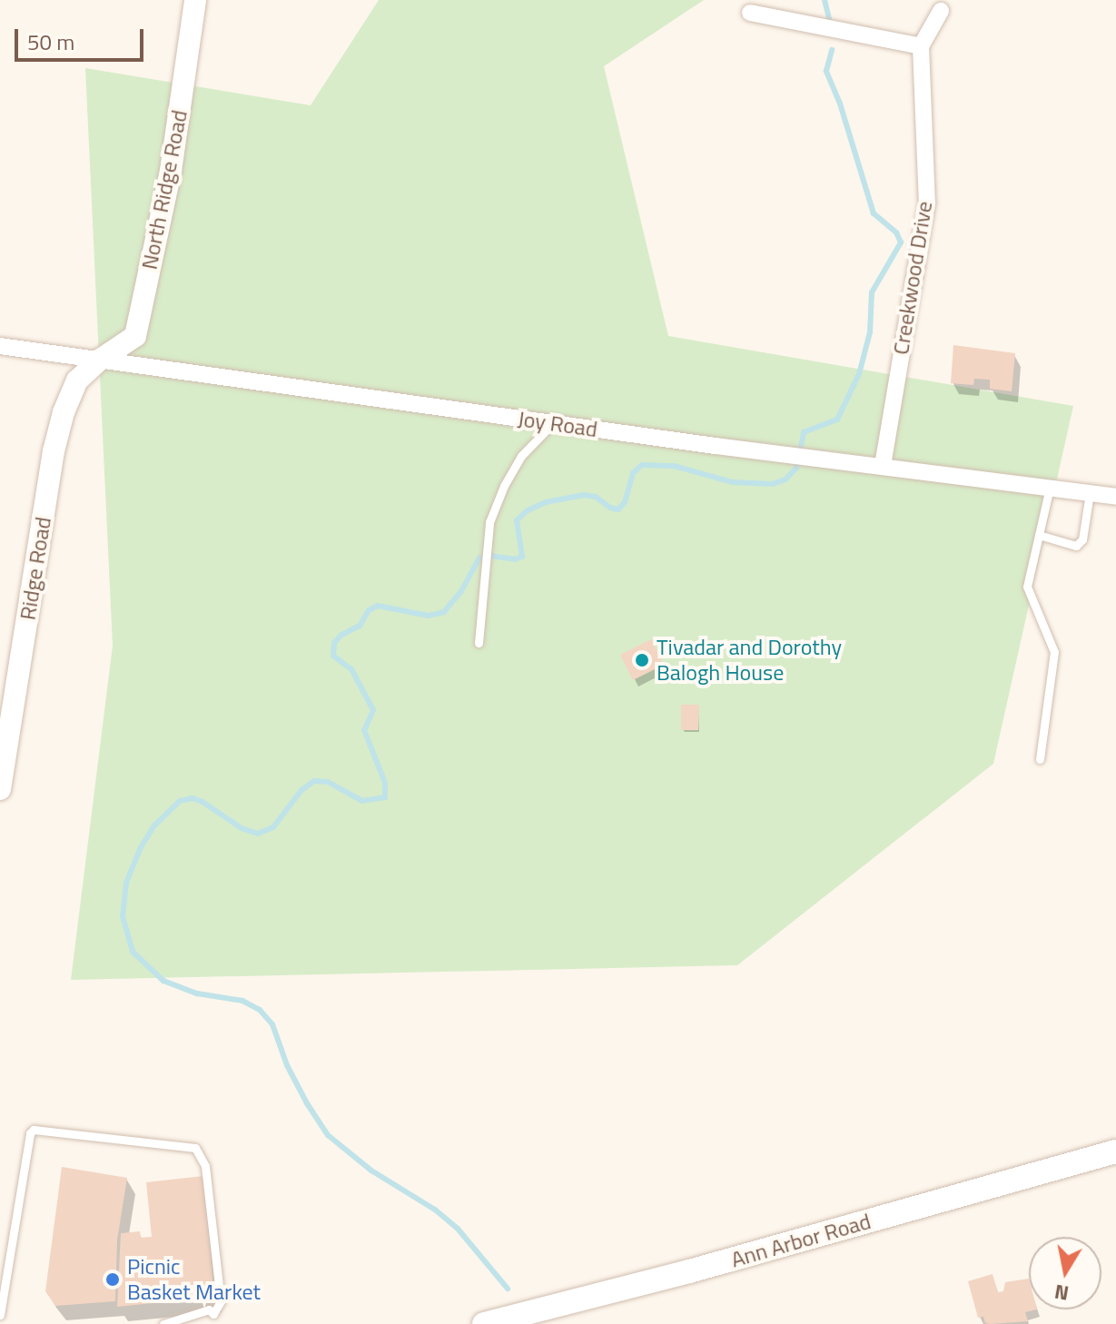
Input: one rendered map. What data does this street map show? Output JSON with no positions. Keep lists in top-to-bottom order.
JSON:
{
  "streets": {
    "main road": ["Ann Arbor Road"],
    "street": [
      "North Ridge Road",
      "Creekwood Drive",
      "Joy Road",
      "Ridge Road"
    ]
  },
  "crossings": [
    ["North Ridge Road", "Joy Road"],
    ["North Ridge Road", "Ridge Road"],
    ["Creekwood Drive", "Joy Road"],
    ["Joy Road", "Ridge Road"]
  ],
  "places": ["Tivadar and Dorothy Balogh House", "Picnic Basket Market"],
  "scale_bar": "50 m",
  "north": "bottom"
}
